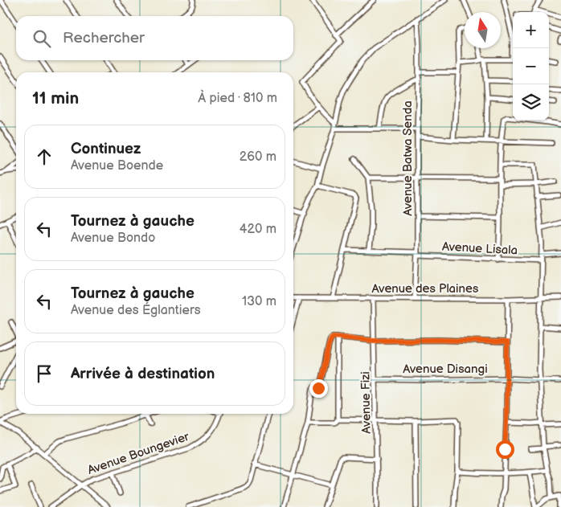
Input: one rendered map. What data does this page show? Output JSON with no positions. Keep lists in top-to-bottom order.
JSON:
{
  "streets": {
    "street": [
      "Avenue Batwa Senda",
      "Avenue Lisala",
      "Avenue des Plaines",
      "Avenue Disangi",
      "Avenue Fizi",
      "Avenue Boungevier"
    ]
  },
  "crossings": [
    ["Avenue Batwa Senda", "Avenue Lisala"],
    ["Avenue Batwa Senda", "Avenue des Plaines"],
    ["Avenue des Plaines", "Avenue Fizi"],
    ["Avenue Disangi", "Avenue Fizi"]
  ],
  "north": "top",
  "page": {
    "map_buttons": ["+", "−"],
    "search": "Rechercher",
    "heading": ["11 min", "À pied · 810 m"],
    "list": [
      ["Continuez", "Avenue Boende", "260 m"],
      ["Tournez à gauche", "Avenue Bondo", "420 m"],
      ["Tournez à gauche", "Avenue des Églantiers", "130 m"],
      "Arrivée à destination"
    ]
  }
}
